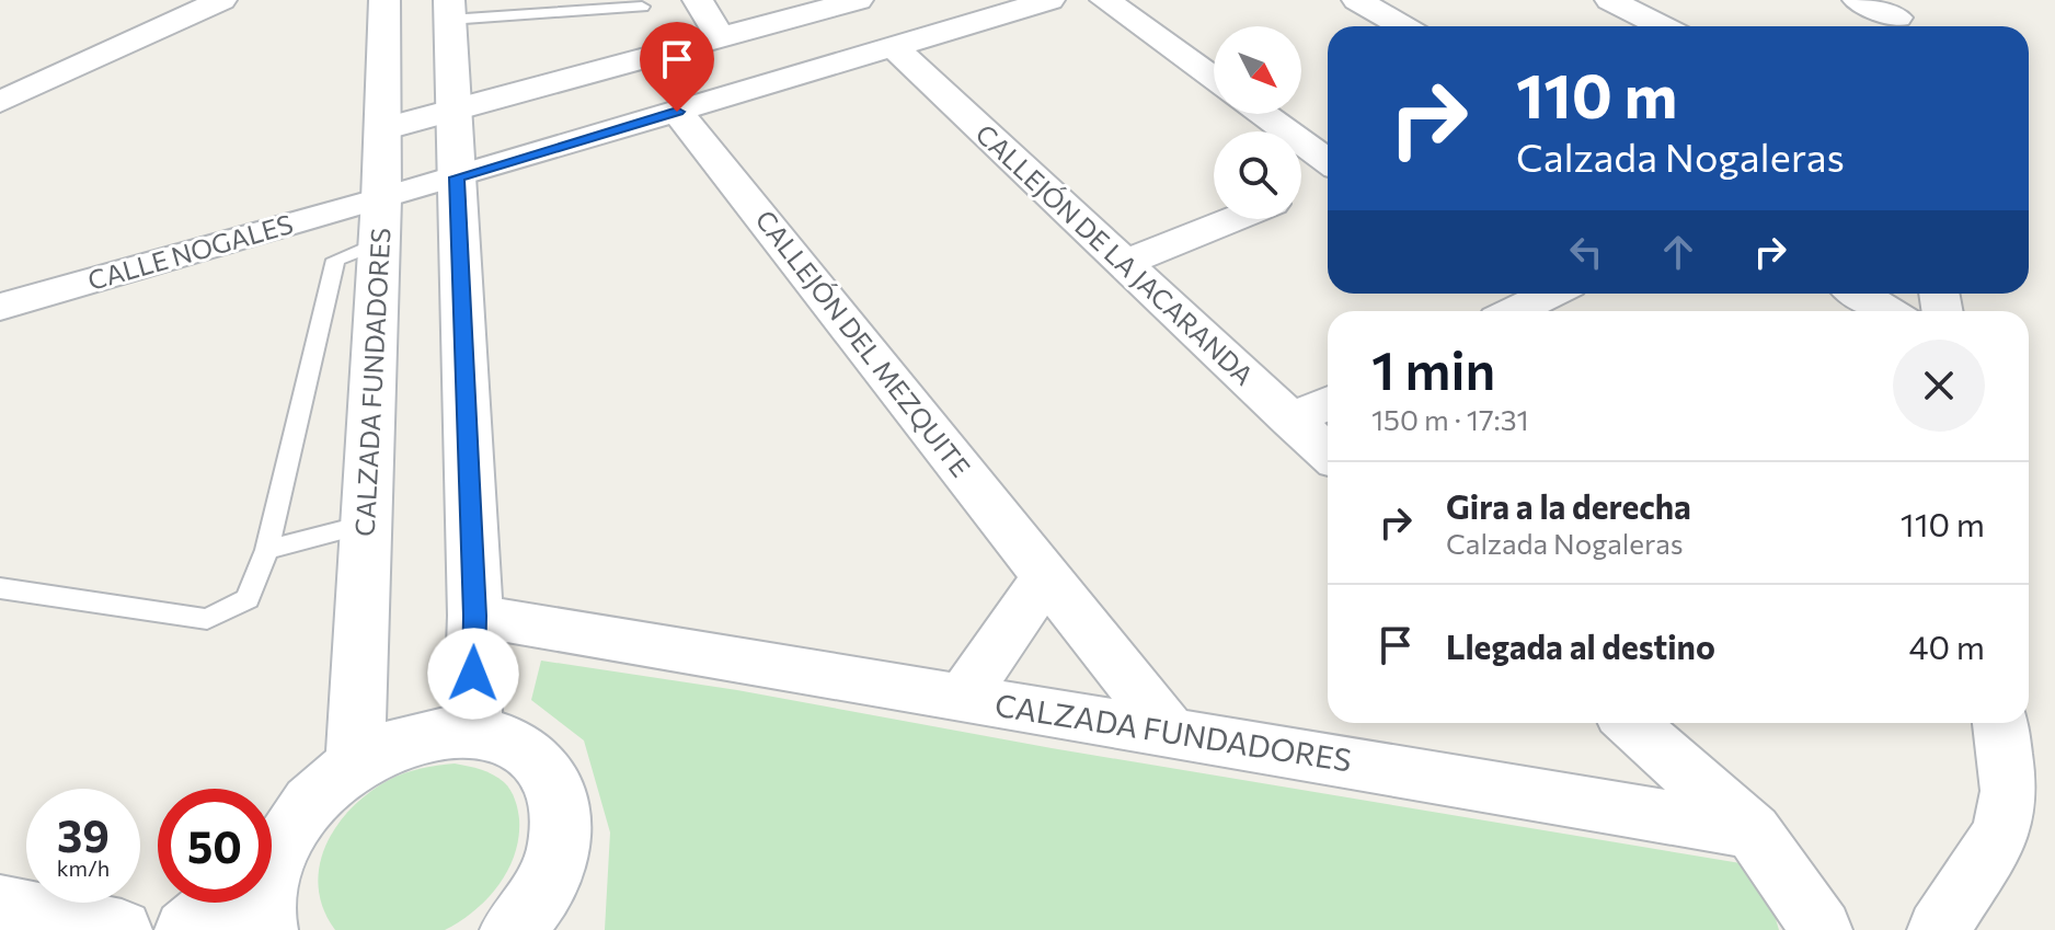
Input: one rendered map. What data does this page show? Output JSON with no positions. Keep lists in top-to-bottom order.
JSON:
{
  "streets": {
    "main road": ["CALZADA FUNDADORES"],
    "street": ["CALLE NOGALES", "CALLEJÓN DE LA JACARANDA", "CALLEJÓN DEL MEZQUITE"]
  },
  "crossings": [
    ["CALLE NOGALES", "CALLEJÓN DE LA JACARANDA"],
    ["CALLE NOGALES", "CALLEJÓN DEL MEZQUITE"],
    ["CALLE NOGALES", "CALZADA FUNDADORES"],
    ["CALLEJÓN DEL MEZQUITE", "CALZADA FUNDADORES"]
  ],
  "north": "bottom right",
  "page": {
    "turn": ["110 m", "Calzada Nogaleras"],
    "heading": ["1 min", "150 m · 17:31"],
    "list": [
      {
        "name": "Gira a la derecha",
        "note": "Calzada Nogaleras",
        "value": "110 m"
      },
      {
        "name": "Llegada al destino",
        "value": "40 m"
      }
    ],
    "speed": "39 km/h",
    "limit": "50"
  }
}
